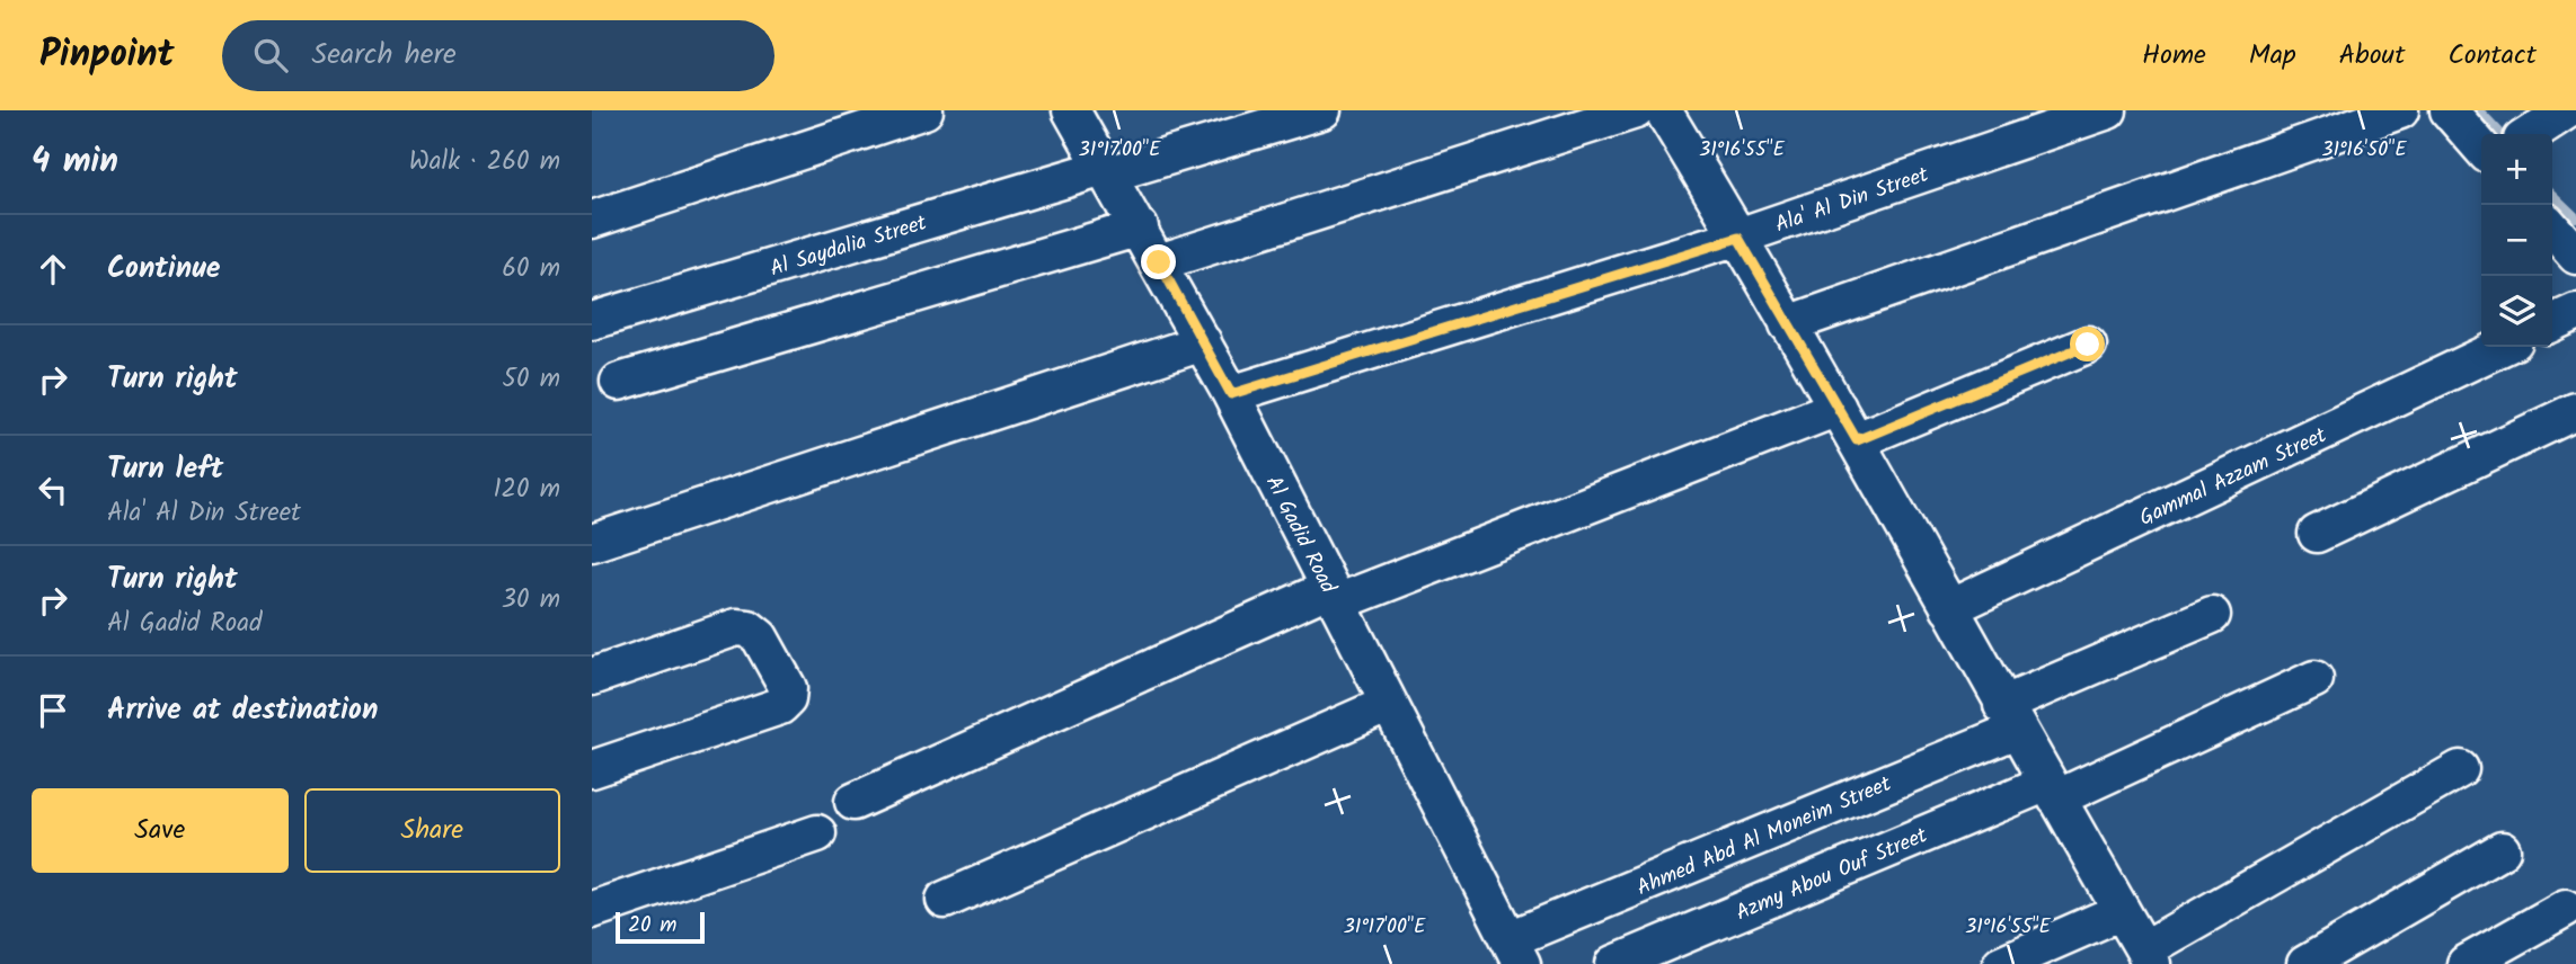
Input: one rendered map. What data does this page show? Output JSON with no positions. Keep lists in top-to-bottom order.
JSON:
{
  "streets": {
    "street": [
      "Ala' Al Din Street",
      "Al Saydalia Street",
      "Gammal Azzam Street",
      "Al Gadid Road",
      "Ahmed Abd Al Moneim Street",
      "Azmy Abou Ouf Street"
    ]
  },
  "crossings": [
    ["Ala' Al Din Street", "Al Gadid Road"],
    ["Al Saydalia Street", "Al Gadid Road"],
    ["Al Gadid Road", "Ahmed Abd Al Moneim Street"]
  ],
  "scale_bar": "20 m",
  "page": {
    "header": "Pinpoint",
    "search": "Search here",
    "nav": [
      "Home",
      "Map",
      "About",
      "Contact"
    ],
    "heading": ["4 min", "Walk · 260 m"],
    "map_buttons": ["+", "−"],
    "list": [
      ["Continue", "60 m"],
      ["Turn right", "50 m"],
      ["Turn left", "Ala' Al Din Street", "120 m"],
      ["Turn right", "Al Gadid Road", "30 m"],
      "Arrive at destination"
    ],
    "buttons": ["Save", "Share"],
    "scale": "20 m"
  },
  "coordinates": ["31°17'00\"E", "31°16'55\"E", "31°16'50\"E"]
}
